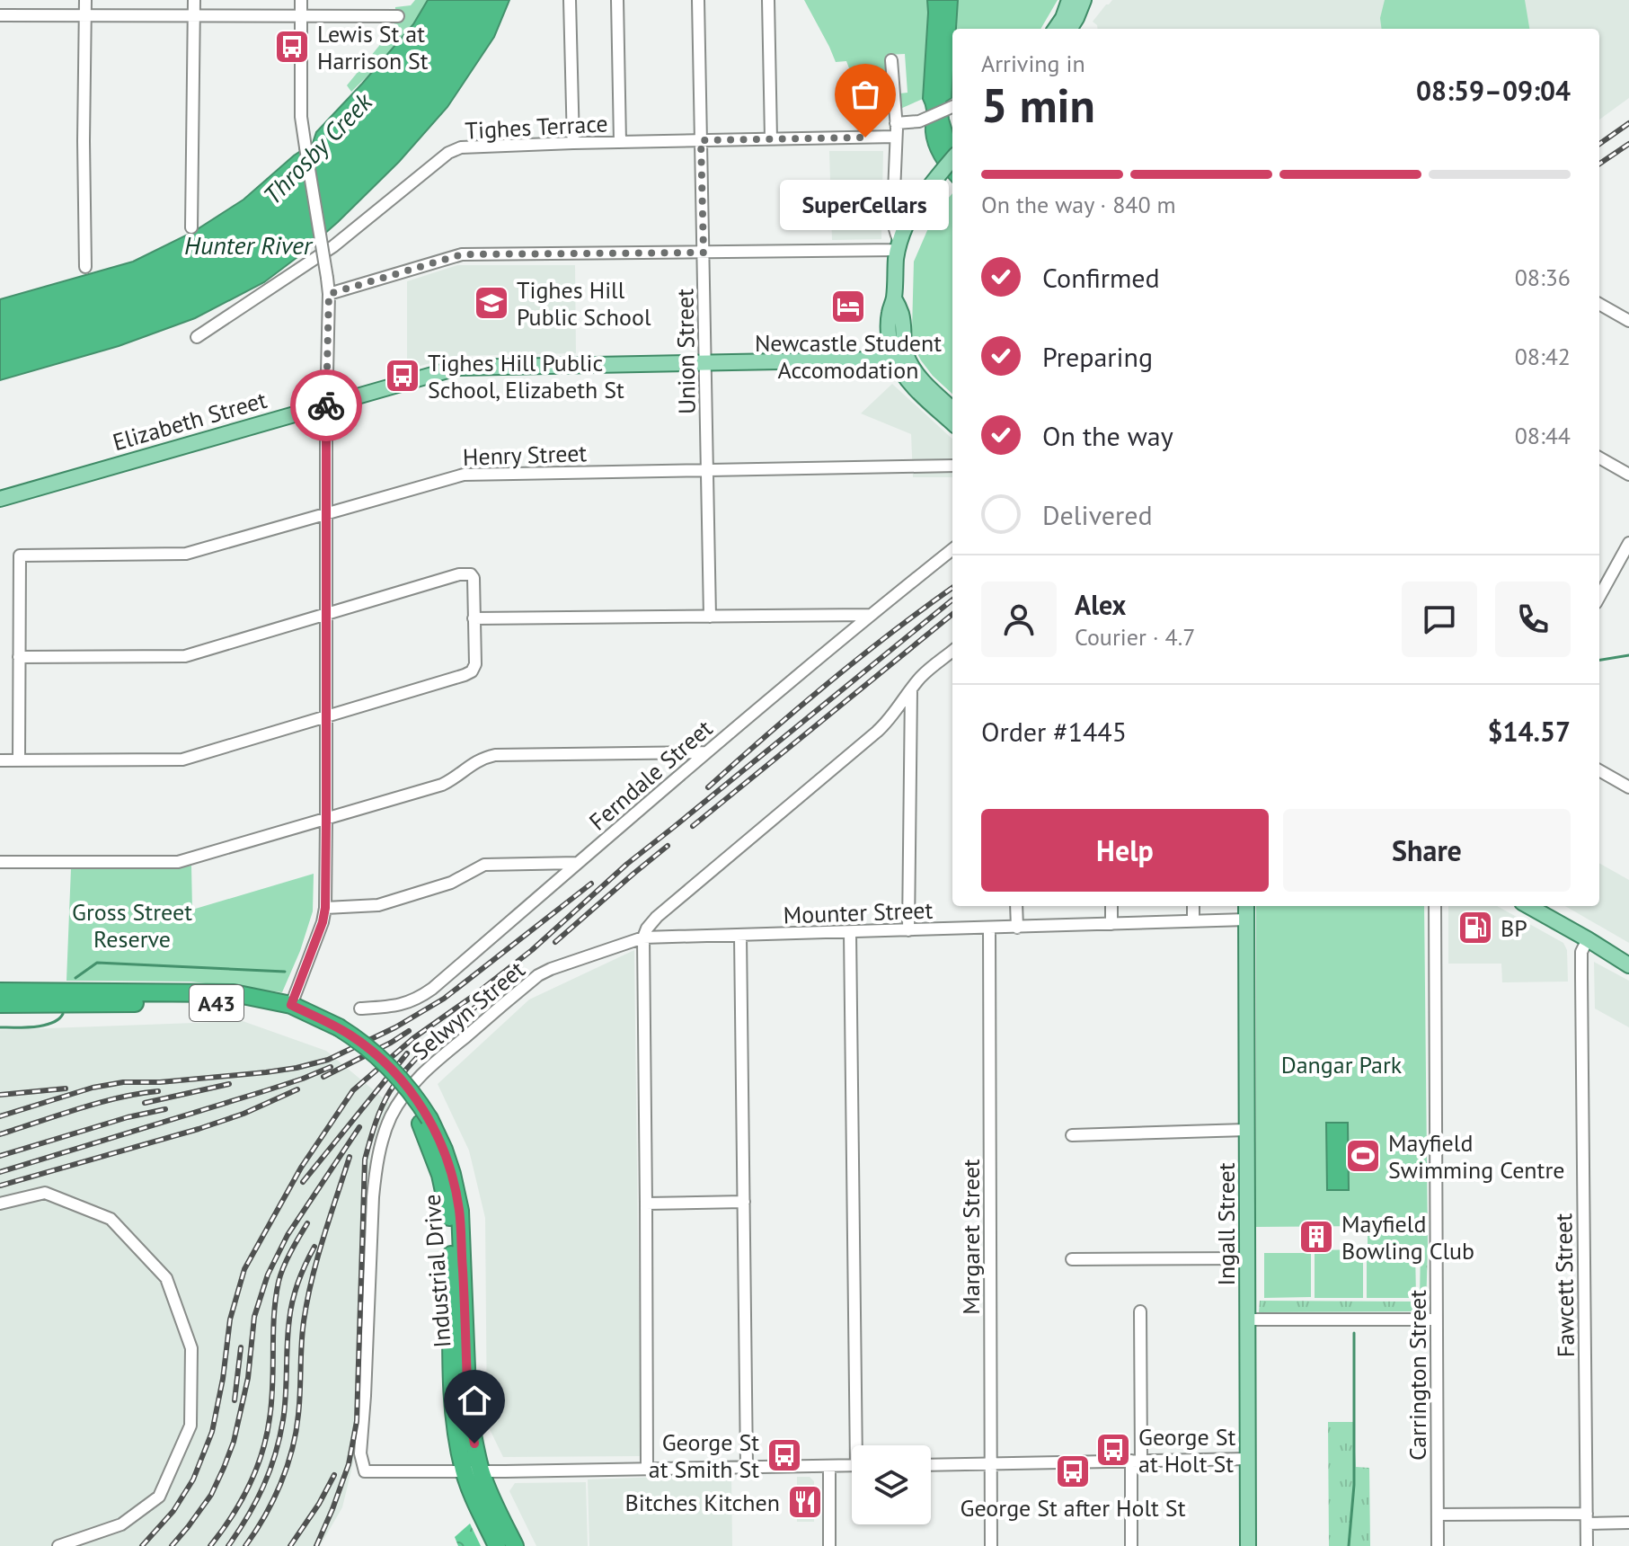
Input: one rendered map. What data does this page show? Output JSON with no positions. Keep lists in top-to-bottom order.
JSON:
{
  "streets": {
    "highway": ["A43", "Industrial Drive"],
    "main road": ["Elizabeth Street", "Ingall Street"],
    "street": [
      "Tighes Terrace",
      "Union Street",
      "Henry Street",
      "Ferndale Street",
      "Mounter Street",
      "Selwyn Street",
      "Margaret Street",
      "Fawcett Street",
      "Carrington Street"
    ]
  },
  "crossings": [
    ["Tighes Terrace", "Union Street"],
    ["Union Street", "Elizabeth Street"],
    ["Union Street", "Henry Street"],
    ["Mounter Street", "Selwyn Street"],
    ["Mounter Street", "Ingall Street"],
    ["Mounter Street", "Margaret Street"],
    ["Selwyn Street", "Industrial Drive"]
  ],
  "water": ["Throsby Creek", "Hunter River"],
  "parks": ["Gross Street Reserve", "Dangar Park"],
  "places": {
    "bus stop": [
      "Lewis St at Harrison St",
      "Tighes Hill Public School, Elizabeth St",
      "George St at Holt St",
      "George St at Smith St",
      "George St after Holt St"
    ],
    "other": ["SuperCellars"],
    "school or university": ["Tighes Hill Public School"],
    "hotel": ["Newcastle Student Accomodation"],
    "fuel station": ["BP"],
    "sports": ["Mayfield Swimming Centre"],
    "building": ["Mayfield Bowling Club"],
    "restaurant": ["Bitches Kitchen"]
  },
  "page": {
    "heading": ["5 min", "Arriving in", "08:59–09:04"],
    "panel": [
      "Alex",
      "Courier · 4.7",
      "Order #1445",
      "$14.57"
    ],
    "bar": "On the way · 840 m",
    "bubble": "SuperCellars",
    "list": [
      ["Confirmed", "08:36"],
      ["Preparing", "08:42"],
      ["On the way", "08:44"],
      "Delivered"
    ],
    "buttons": ["Help", "Share"]
  }
}
